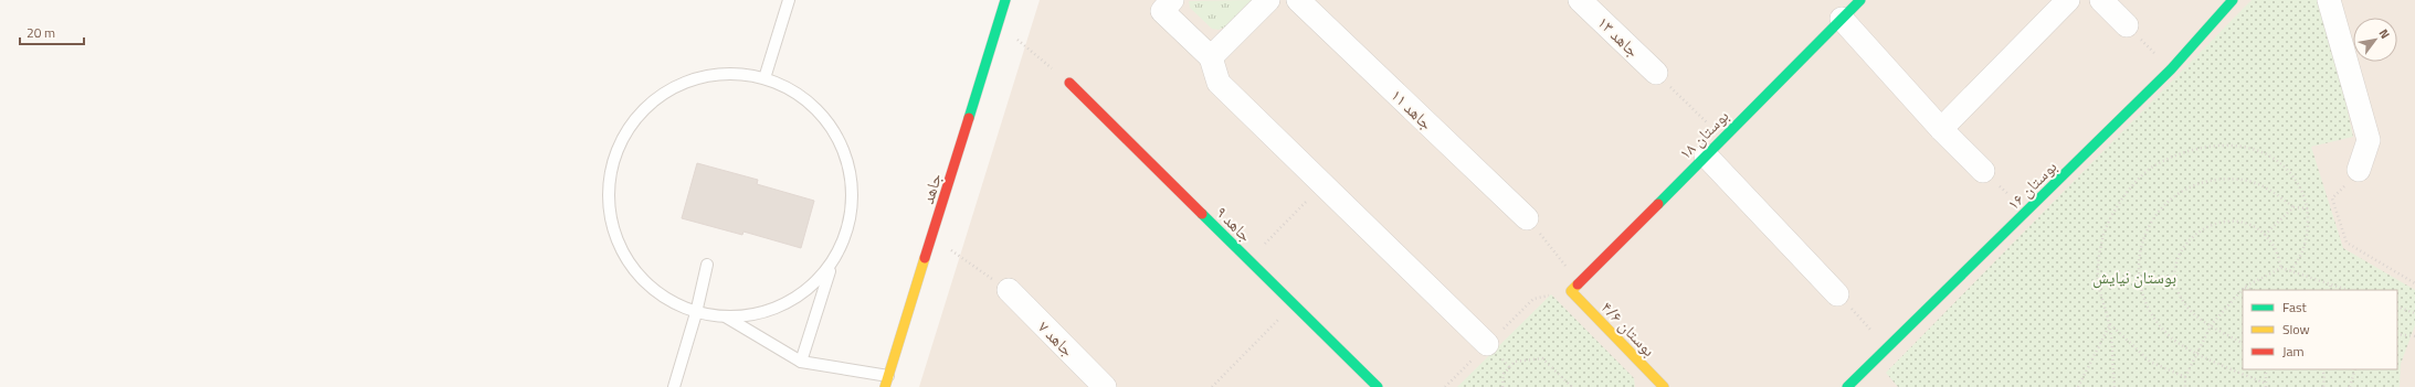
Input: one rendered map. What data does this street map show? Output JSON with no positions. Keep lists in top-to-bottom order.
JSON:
{
  "streets": {
    "street": [
      "جاهد ۱۳",
      "جاهد ۱۱",
      "بوستان ۱۸",
      "بوستان ۱۶",
      "جاهد",
      "جاهد ۹",
      "بوستان ۴/۶",
      "جاهد ۷"
    ]
  },
  "crossings": [
    ["بوستان ۱۸", "بوستان ۴/۶"]
  ],
  "parks": ["بوستان نیایش"],
  "legend": ["Fast", "Slow", "Jam"],
  "scale_bar": "20 m",
  "north": "top right"
}
